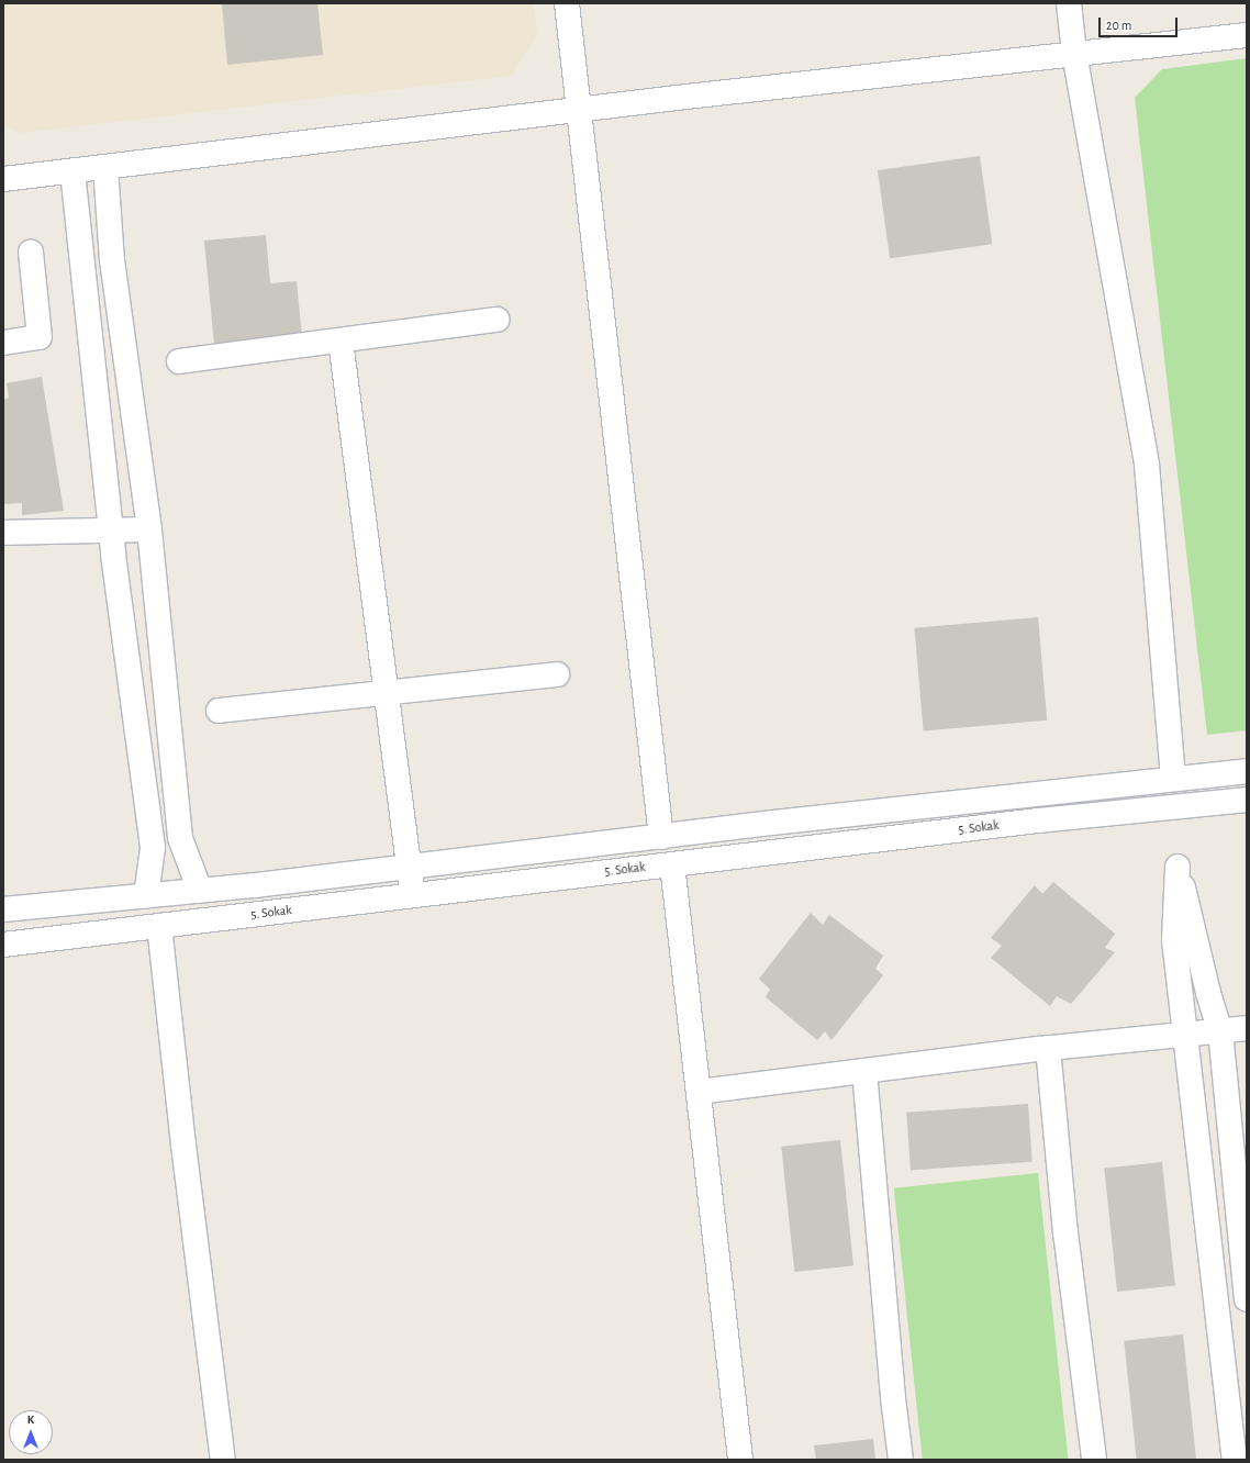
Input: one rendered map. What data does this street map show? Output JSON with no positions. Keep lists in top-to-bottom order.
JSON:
{
  "streets": {
    "street": ["5. Sokak"]
  },
  "scale_bar": "20 m",
  "north": "top"
}
